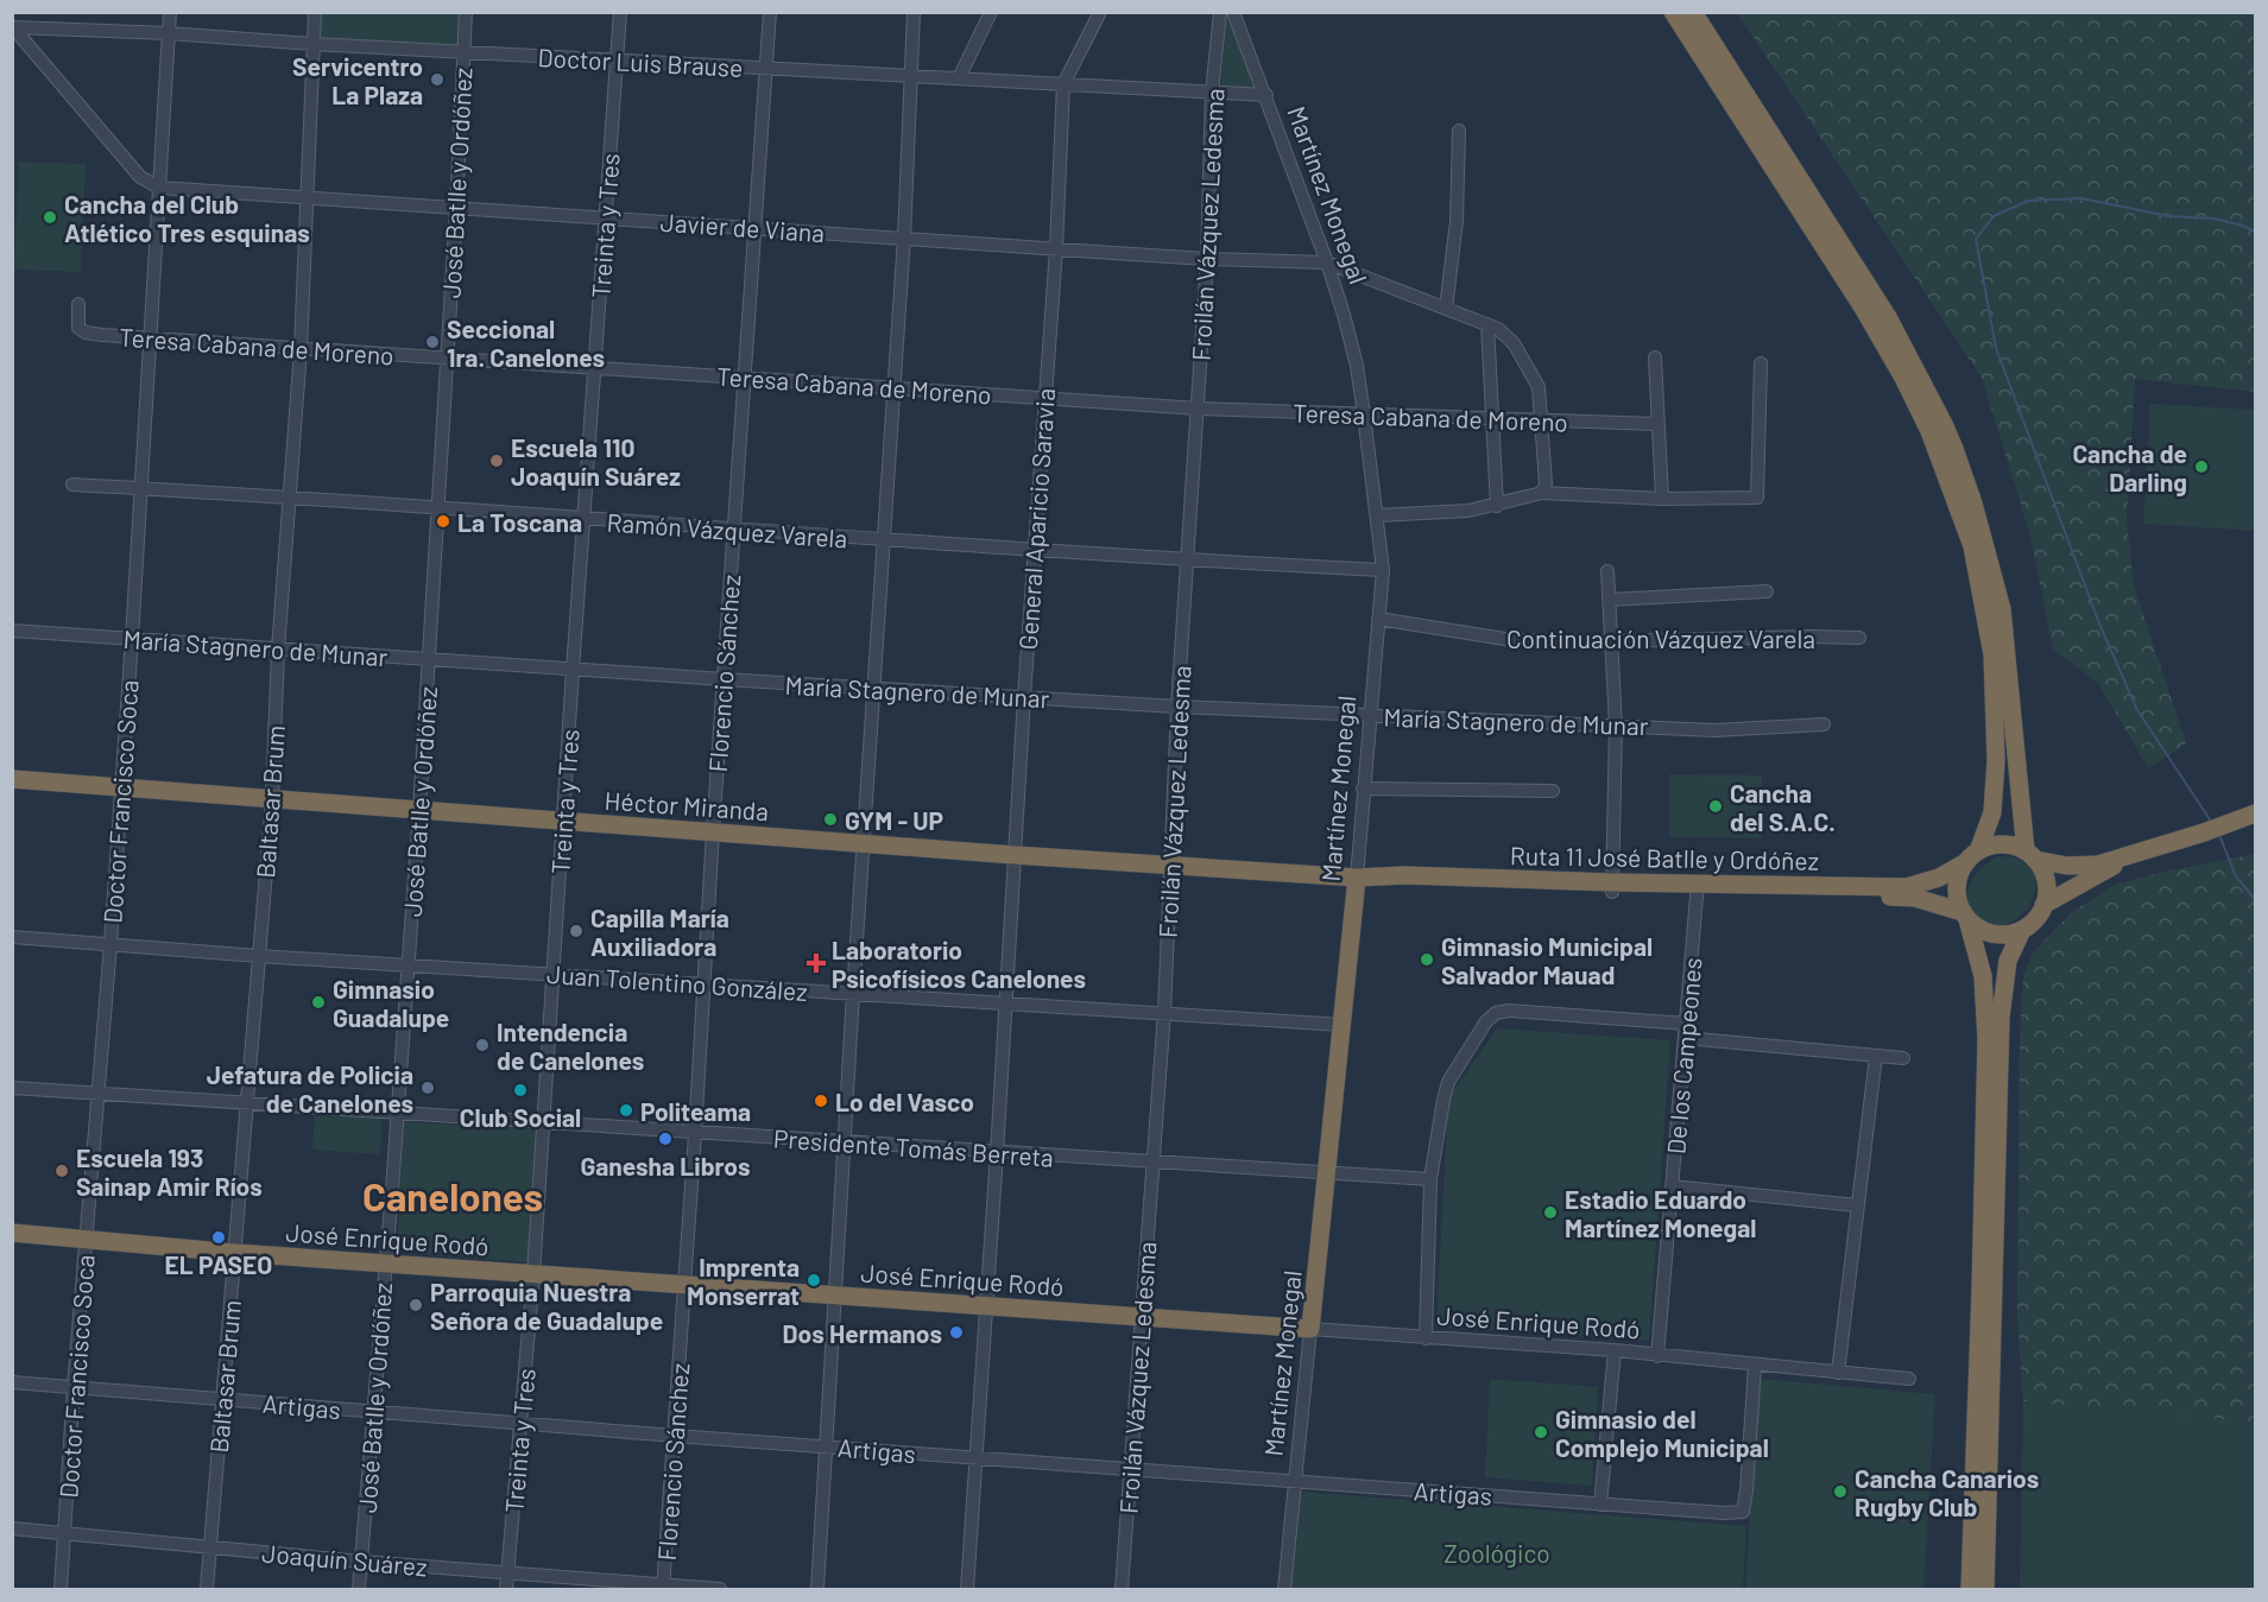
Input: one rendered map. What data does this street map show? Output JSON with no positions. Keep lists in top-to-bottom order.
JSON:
{
  "streets": {
    "highway": [
      "Martínez Monegal",
      "Héctor Miranda",
      "Ruta 11 José Batlle y Ordóñez",
      "José Enrique Rodó"
    ],
    "street": [
      "Doctor Luis Brause",
      "José Batlle y Ordóñez",
      "Froilán Vázquez Ledesma",
      "Treinta y Tres",
      "Javier de Viana",
      "Teresa Cabana de Moreno",
      "General Aparicio Saravia",
      "Ramón Vázquez Varela",
      "Continuación Vázquez Varela",
      "María Stagnero de Munar",
      "Florencio Sánchez",
      "Doctor Francisco Soca",
      "Baltasar Brum",
      "Juan Tolentino González",
      "De los Campeones",
      "Presidente Tomás Berreta",
      "Artigas",
      "Joaquín Suárez"
    ]
  },
  "crossings": [
    ["Doctor Luis Brause", "José Batlle y Ordóñez"],
    ["Doctor Luis Brause", "Martínez Monegal"],
    ["Doctor Luis Brause", "Froilán Vázquez Ledesma"],
    ["Doctor Luis Brause", "Treinta y Tres"],
    ["Doctor Luis Brause", "General Aparicio Saravia"],
    ["Doctor Luis Brause", "Florencio Sánchez"],
    ["Doctor Luis Brause", "Doctor Francisco Soca"],
    ["Doctor Luis Brause", "Baltasar Brum"],
    ["José Batlle y Ordóñez", "Javier de Viana"],
    ["José Batlle y Ordóñez", "Teresa Cabana de Moreno"],
    ["José Batlle y Ordóñez", "Ramón Vázquez Varela"],
    ["José Batlle y Ordóñez", "María Stagnero de Munar"],
    ["José Batlle y Ordóñez", "Héctor Miranda"],
    ["José Batlle y Ordóñez", "Juan Tolentino González"],
    ["José Batlle y Ordóñez", "Presidente Tomás Berreta"],
    ["José Batlle y Ordóñez", "José Enrique Rodó"],
    ["José Batlle y Ordóñez", "Artigas"],
    ["José Batlle y Ordóñez", "Joaquín Suárez"],
    ["Martínez Monegal", "Javier de Viana"],
    ["Martínez Monegal", "Teresa Cabana de Moreno"],
    ["Martínez Monegal", "Ramón Vázquez Varela"],
    ["Martínez Monegal", "Continuación Vázquez Varela"],
    ["Martínez Monegal", "María Stagnero de Munar"],
    ["Martínez Monegal", "Héctor Miranda"],
    ["Martínez Monegal", "Ruta 11 José Batlle y Ordóñez"],
    ["Martínez Monegal", "Juan Tolentino González"],
    ["Martínez Monegal", "Presidente Tomás Berreta"],
    ["Martínez Monegal", "José Enrique Rodó"],
    ["Martínez Monegal", "Artigas"],
    ["Froilán Vázquez Ledesma", "Javier de Viana"],
    ["Froilán Vázquez Ledesma", "Teresa Cabana de Moreno"],
    ["Froilán Vázquez Ledesma", "Ramón Vázquez Varela"],
    ["Froilán Vázquez Ledesma", "María Stagnero de Munar"],
    ["Froilán Vázquez Ledesma", "Héctor Miranda"],
    ["Froilán Vázquez Ledesma", "Juan Tolentino González"],
    ["Froilán Vázquez Ledesma", "Presidente Tomás Berreta"],
    ["Froilán Vázquez Ledesma", "José Enrique Rodó"],
    ["Froilán Vázquez Ledesma", "Artigas"],
    ["Treinta y Tres", "Javier de Viana"],
    ["Treinta y Tres", "Teresa Cabana de Moreno"],
    ["Treinta y Tres", "Ramón Vázquez Varela"],
    ["Treinta y Tres", "María Stagnero de Munar"],
    ["Treinta y Tres", "Héctor Miranda"],
    ["Treinta y Tres", "Juan Tolentino González"],
    ["Treinta y Tres", "Presidente Tomás Berreta"],
    ["Treinta y Tres", "José Enrique Rodó"],
    ["Treinta y Tres", "Artigas"],
    ["Treinta y Tres", "Joaquín Suárez"],
    ["Javier de Viana", "Teresa Cabana de Moreno"],
    ["Javier de Viana", "General Aparicio Saravia"],
    ["Javier de Viana", "Florencio Sánchez"],
    ["Javier de Viana", "Doctor Francisco Soca"],
    ["Javier de Viana", "Baltasar Brum"],
    ["Teresa Cabana de Moreno", "General Aparicio Saravia"],
    ["Teresa Cabana de Moreno", "Florencio Sánchez"],
    ["Teresa Cabana de Moreno", "Doctor Francisco Soca"],
    ["Teresa Cabana de Moreno", "Baltasar Brum"],
    ["General Aparicio Saravia", "Ramón Vázquez Varela"],
    ["General Aparicio Saravia", "María Stagnero de Munar"],
    ["General Aparicio Saravia", "Héctor Miranda"],
    ["General Aparicio Saravia", "Juan Tolentino González"],
    ["General Aparicio Saravia", "Presidente Tomás Berreta"],
    ["General Aparicio Saravia", "José Enrique Rodó"],
    ["General Aparicio Saravia", "Artigas"],
    ["Ramón Vázquez Varela", "Florencio Sánchez"],
    ["Ramón Vázquez Varela", "Doctor Francisco Soca"],
    ["Ramón Vázquez Varela", "Baltasar Brum"],
    ["María Stagnero de Munar", "Florencio Sánchez"],
    ["María Stagnero de Munar", "Doctor Francisco Soca"],
    ["María Stagnero de Munar", "Baltasar Brum"],
    ["Florencio Sánchez", "Héctor Miranda"],
    ["Florencio Sánchez", "Juan Tolentino González"],
    ["Florencio Sánchez", "Presidente Tomás Berreta"],
    ["Florencio Sánchez", "José Enrique Rodó"],
    ["Florencio Sánchez", "Artigas"],
    ["Florencio Sánchez", "Joaquín Suárez"],
    ["Doctor Francisco Soca", "Héctor Miranda"],
    ["Doctor Francisco Soca", "Juan Tolentino González"],
    ["Doctor Francisco Soca", "Presidente Tomás Berreta"],
    ["Doctor Francisco Soca", "José Enrique Rodó"],
    ["Doctor Francisco Soca", "Artigas"],
    ["Doctor Francisco Soca", "Joaquín Suárez"],
    ["Baltasar Brum", "Héctor Miranda"],
    ["Baltasar Brum", "Juan Tolentino González"],
    ["Baltasar Brum", "Presidente Tomás Berreta"],
    ["Baltasar Brum", "José Enrique Rodó"],
    ["Baltasar Brum", "Artigas"],
    ["Baltasar Brum", "Joaquín Suárez"],
    ["Héctor Miranda", "Ruta 11 José Batlle y Ordóñez"],
    ["Ruta 11 José Batlle y Ordóñez", "De los Campeones"],
    ["De los Campeones", "José Enrique Rodó"],
    ["José Enrique Rodó", "Artigas"]
  ],
  "districts": ["Canelones"],
  "parks": ["Zoológico"],
  "places": {
    "other": [
      "Servicentro La Plaza",
      "Cancha del Club Atlético Tres esquinas",
      "Seccional 1ra. Canelones",
      "Escuela 110 Joaquín Suárez",
      "Cancha de Darling",
      "La Toscana",
      "Cancha del S.A.C.",
      "GYM - UP",
      "Capilla María Auxiliadora",
      "Gimnasio Municipal Salvador Mauad",
      "Gimnasio Guadalupe",
      "Intendencia de Canelones",
      "Jefatura de Policia de Canelones",
      "Club Social",
      "Lo del Vasco",
      "Politeama",
      "Ganesha Libros",
      "Escuela 193 Sainap Amir Ríos",
      "Estadio Eduardo Martínez Monegal",
      "EL PASEO",
      "Imprenta Monserrat",
      "Parroquia Nuestra Señora de Guadalupe",
      "Dos Hermanos",
      "Gimnasio del Complejo Municipal",
      "Cancha Canarios Rugby Club"
    ],
    "health": ["Laboratorio Psicofísicos Canelones"]
  }
}
